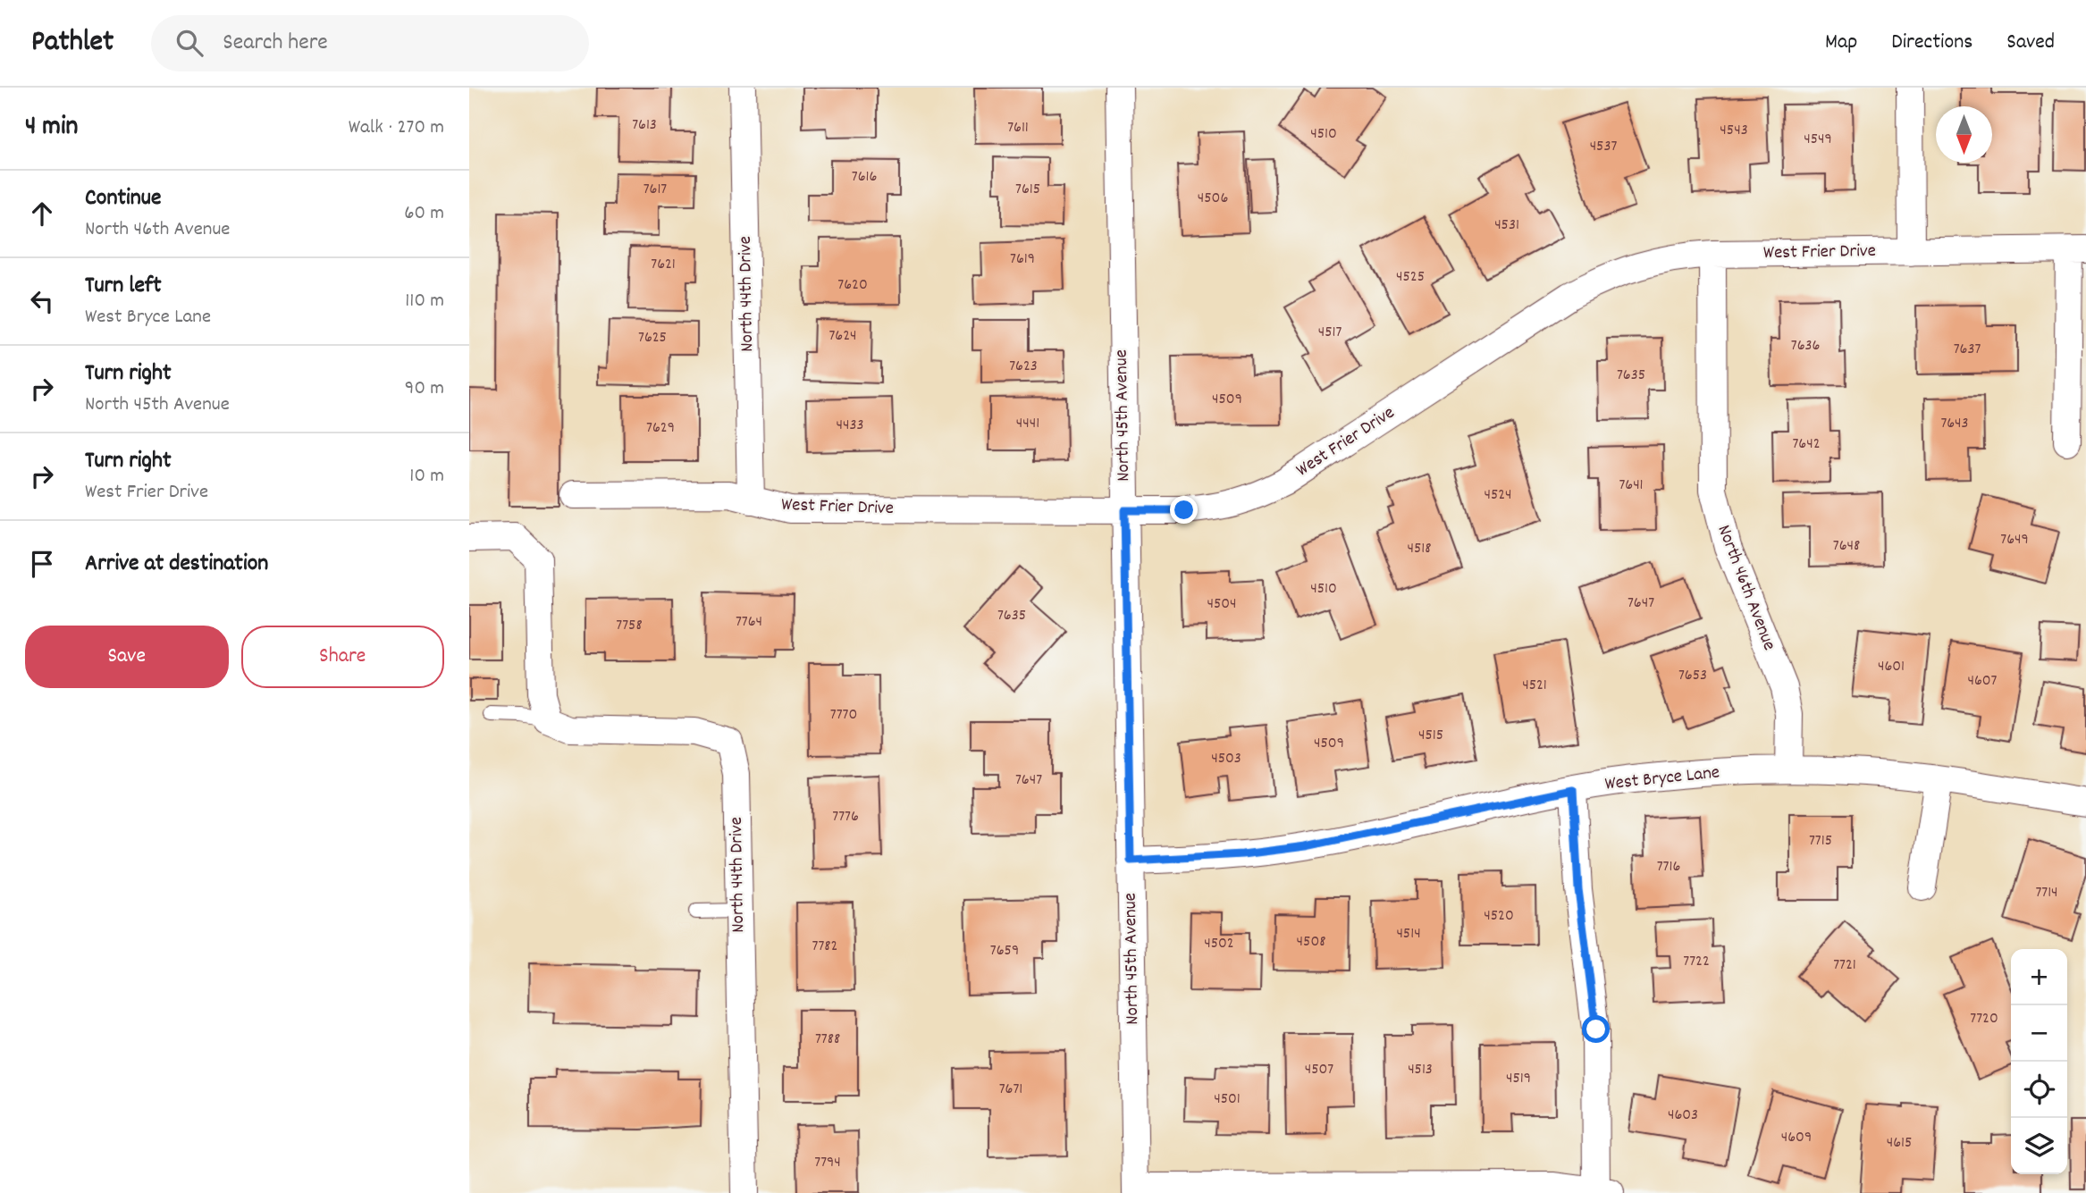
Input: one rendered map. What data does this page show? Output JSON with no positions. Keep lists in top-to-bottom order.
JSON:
{
  "streets": {
    "street": [
      "West Frier Drive",
      "North 44th Drive",
      "North 45th Avenue",
      "North 46th Avenue",
      "West Bryce Lane"
    ]
  },
  "crossings": [
    ["West Frier Drive", "North 44th Drive"],
    ["West Frier Drive", "North 45th Avenue"],
    ["West Frier Drive", "North 46th Avenue"],
    ["North 45th Avenue", "West Bryce Lane"],
    ["North 46th Avenue", "West Bryce Lane"]
  ],
  "house_numbers": [
    "7613",
    "7611",
    "4543",
    "4510",
    "4549",
    "4537",
    "7616",
    "7617",
    "7615",
    "4506",
    "4531",
    "7619",
    "7621",
    "4525",
    "7620",
    "4517",
    "7624",
    "7625",
    "7636",
    "7637",
    "7623",
    "7635",
    "4509",
    "4441",
    "7643",
    "4433",
    "7629",
    "7642",
    "7641",
    "4524",
    "7649",
    "7648",
    "4518",
    "4510",
    "7647",
    "4504",
    "7635",
    "7764",
    "7758",
    "4601",
    "7653",
    "4607",
    "4521",
    "7770",
    "4515",
    "4509",
    "4503",
    "7647",
    "7776",
    "7715",
    "7716",
    "7714",
    "4520",
    "4514",
    "4508",
    "4502",
    "7782",
    "7659",
    "7722",
    "7721",
    "7720",
    "7788",
    "4507",
    "4513",
    "4519",
    "7671",
    "4501",
    "4603",
    "4609",
    "4615",
    "7794"
  ],
  "north": "bottom",
  "page": {
    "header": "Pathlet",
    "search": "Search here",
    "nav": ["Map", "Directions", "Saved"],
    "heading": ["4 min", "Walk · 270 m"],
    "list": [
      ["Continue", "North 46th Avenue", "60 m"],
      ["Turn left", "West Bryce Lane", "110 m"],
      ["Turn right", "North 45th Avenue", "90 m"],
      ["Turn right", "West Frier Drive", "10 m"],
      "Arrive at destination"
    ],
    "buttons": ["Save", "Share"],
    "map_buttons": ["+", "−"]
  }
}
